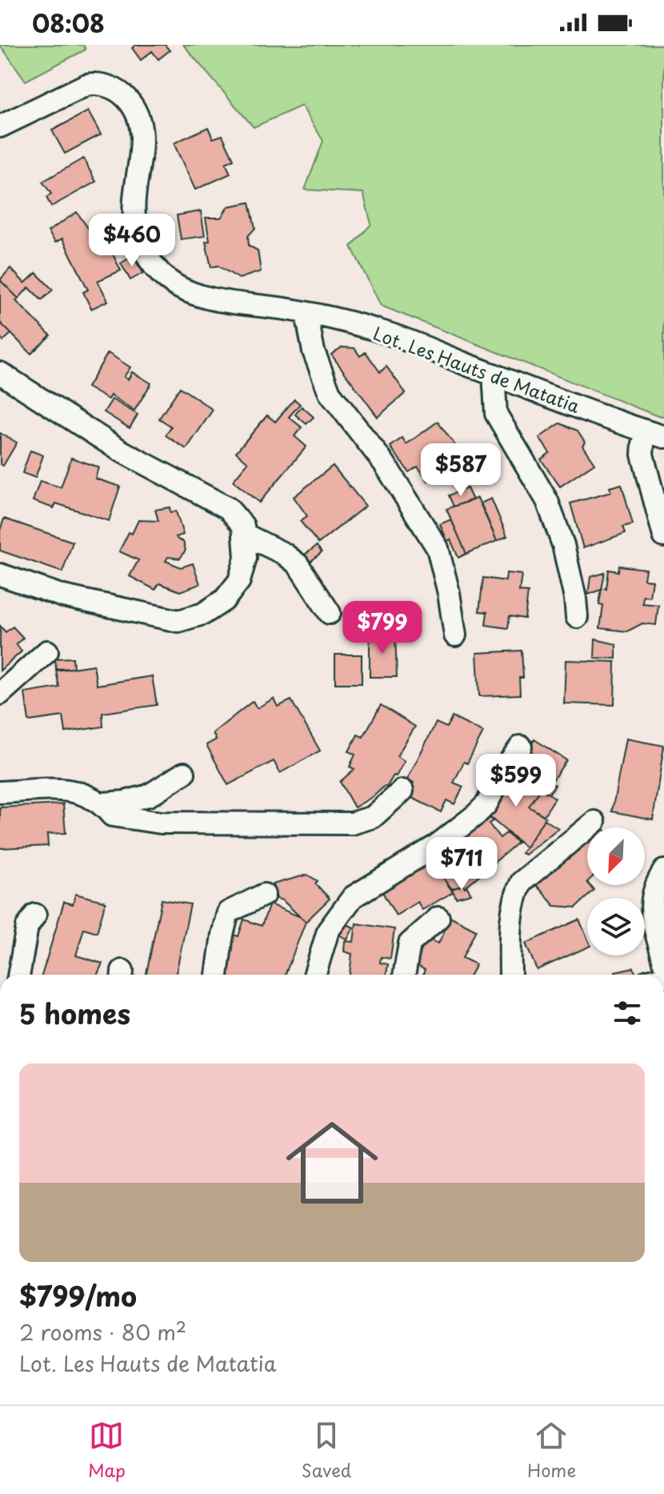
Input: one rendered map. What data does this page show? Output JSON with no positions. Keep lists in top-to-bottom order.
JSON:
{
  "streets": {
    "street": ["Lot. Les Hauts de Matatia"]
  },
  "north": "bottom left",
  "page": {
    "status": "08:08",
    "price": [
      "$460",
      "$587",
      "$799",
      "$599",
      "$711"
    ],
    "heading": "5 homes",
    "list": [
      {
        "name": "$799/mo",
        "note": "2 rooms · 80 m² · Lot. Les Hauts de Matatia"
      }
    ],
    "tabs": ["Map", "Saved", "Home"]
  }
}
